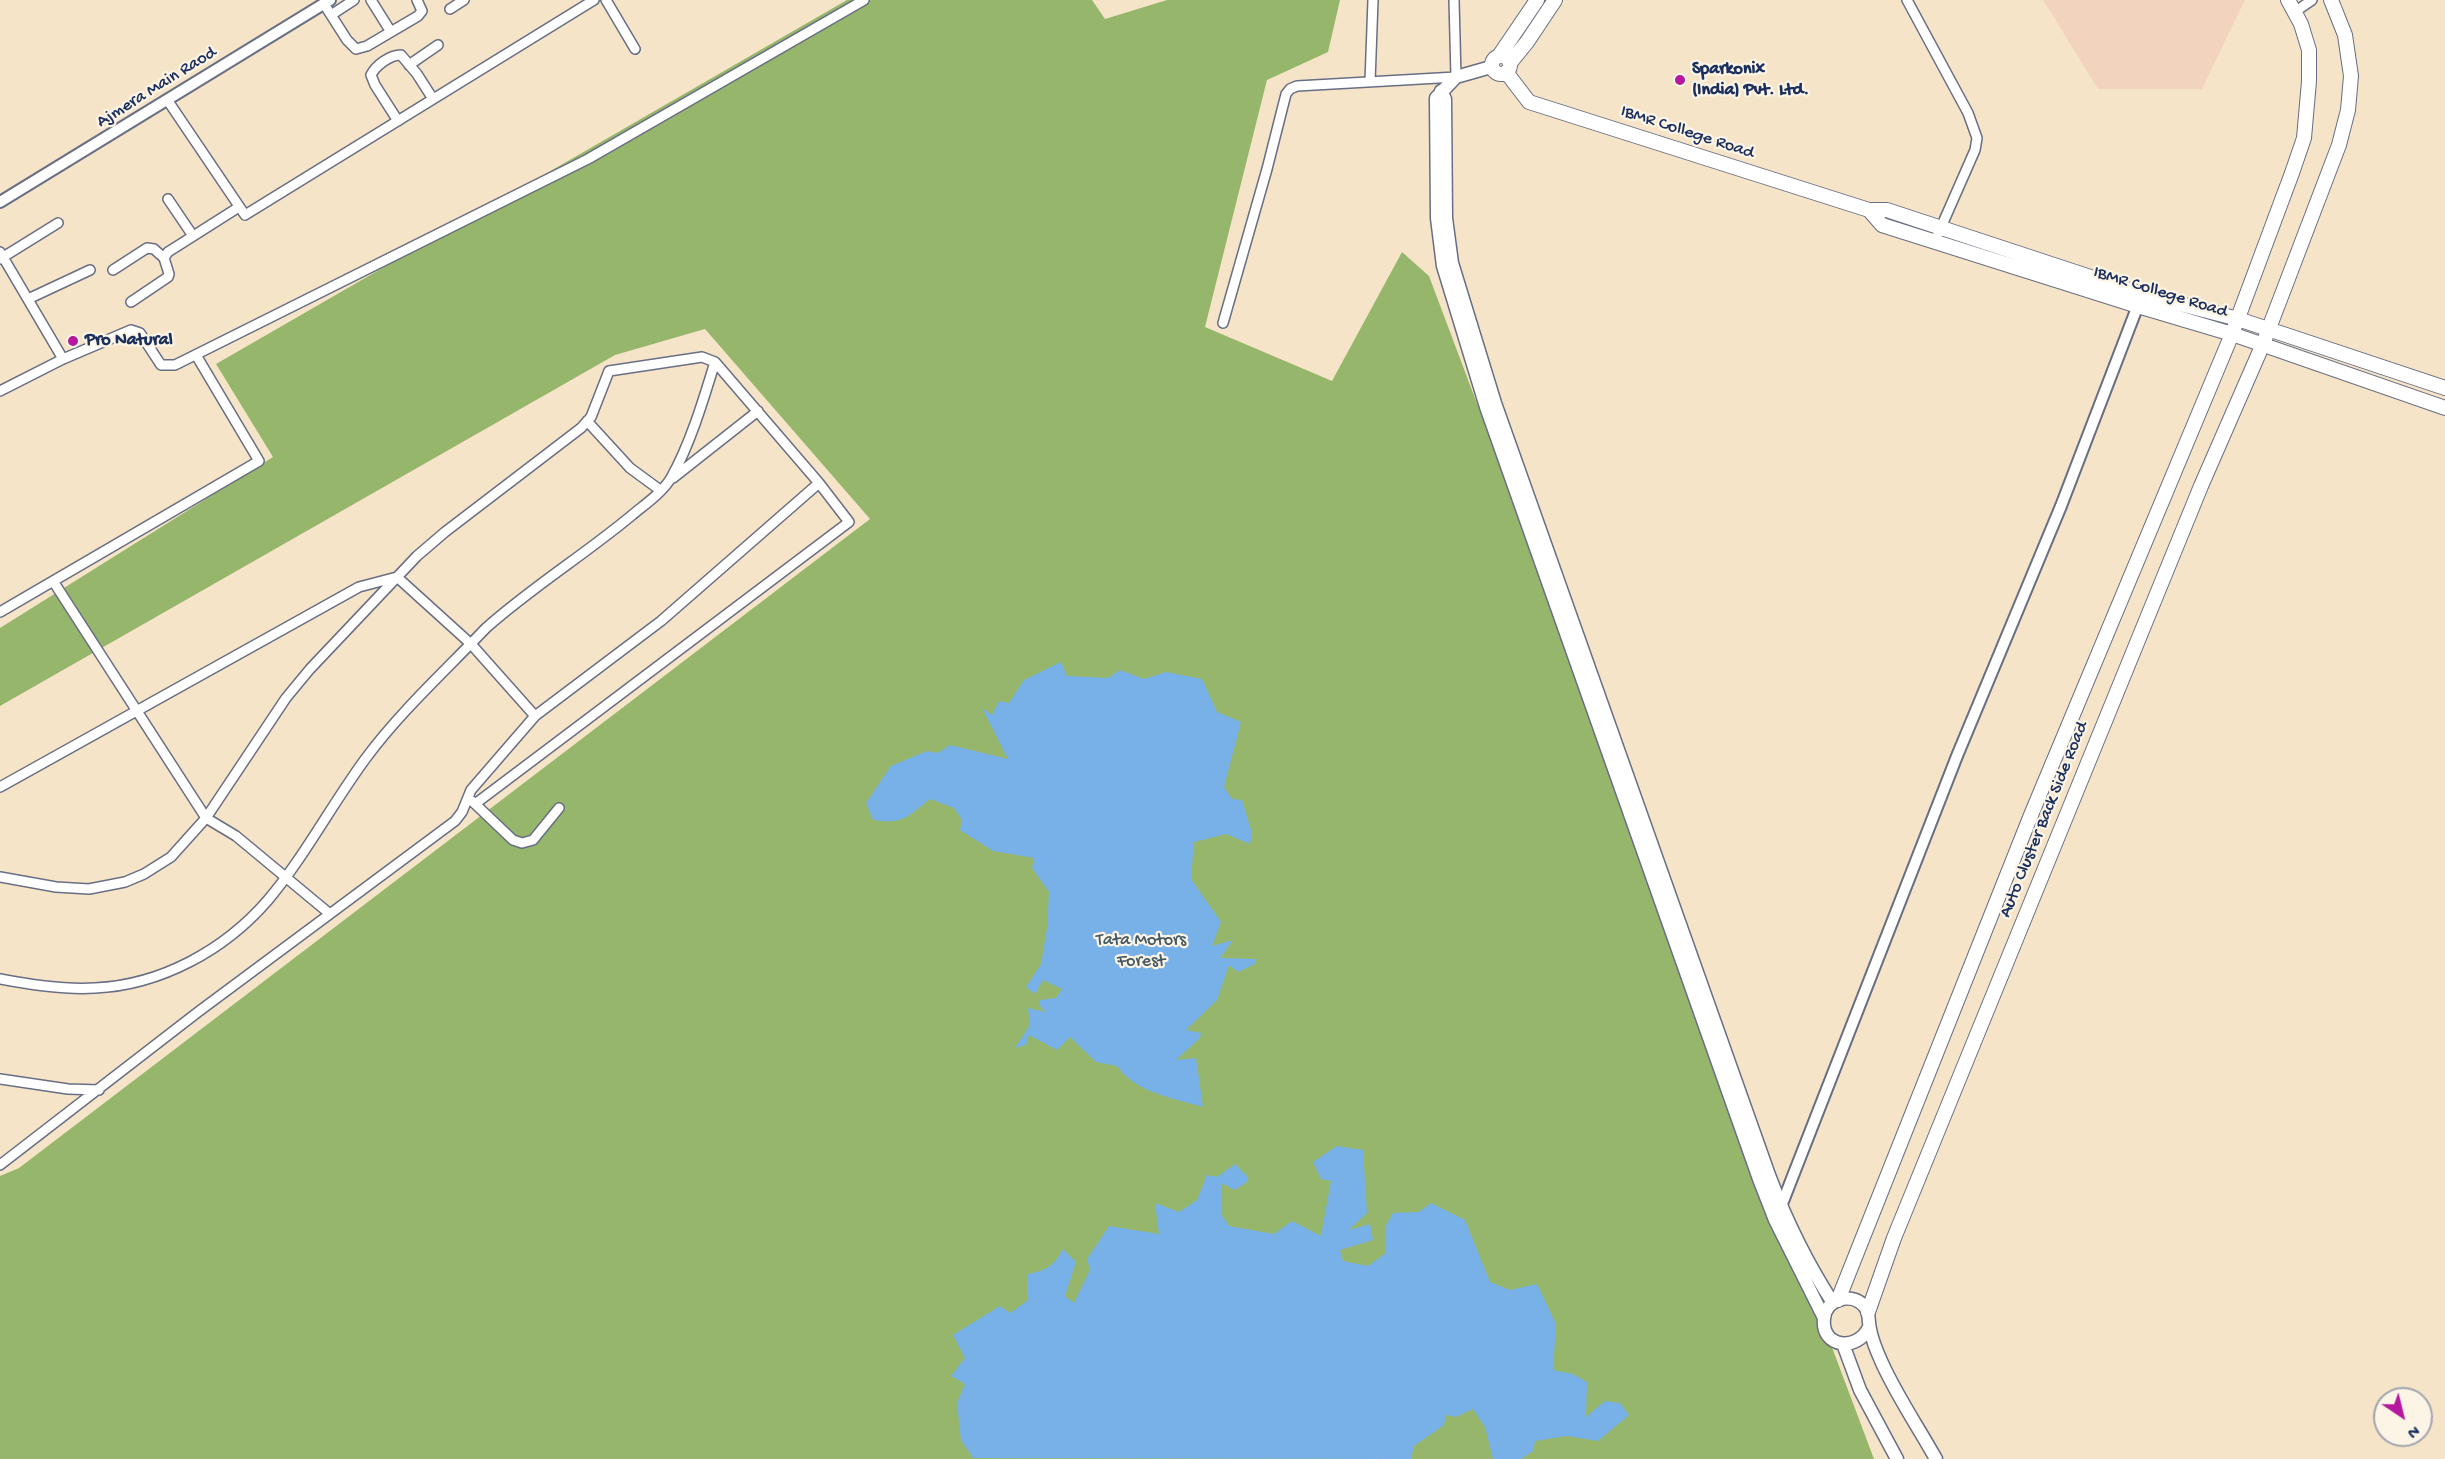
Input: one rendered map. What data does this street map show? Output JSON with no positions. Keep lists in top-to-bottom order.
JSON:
{
  "streets": {
    "main road": ["IBMR College Road", "Auto Cluster Back Side Road"],
    "street": ["Ajmera Main Raod"]
  },
  "crossings": [
    ["IBMR College Road", "Auto Cluster Back Side Road"]
  ],
  "parks": ["Tata Motors Forest"],
  "places": ["Sparkonix (India) Pvt. Ltd.", "Pro Natural"],
  "north": "bottom right"
}
